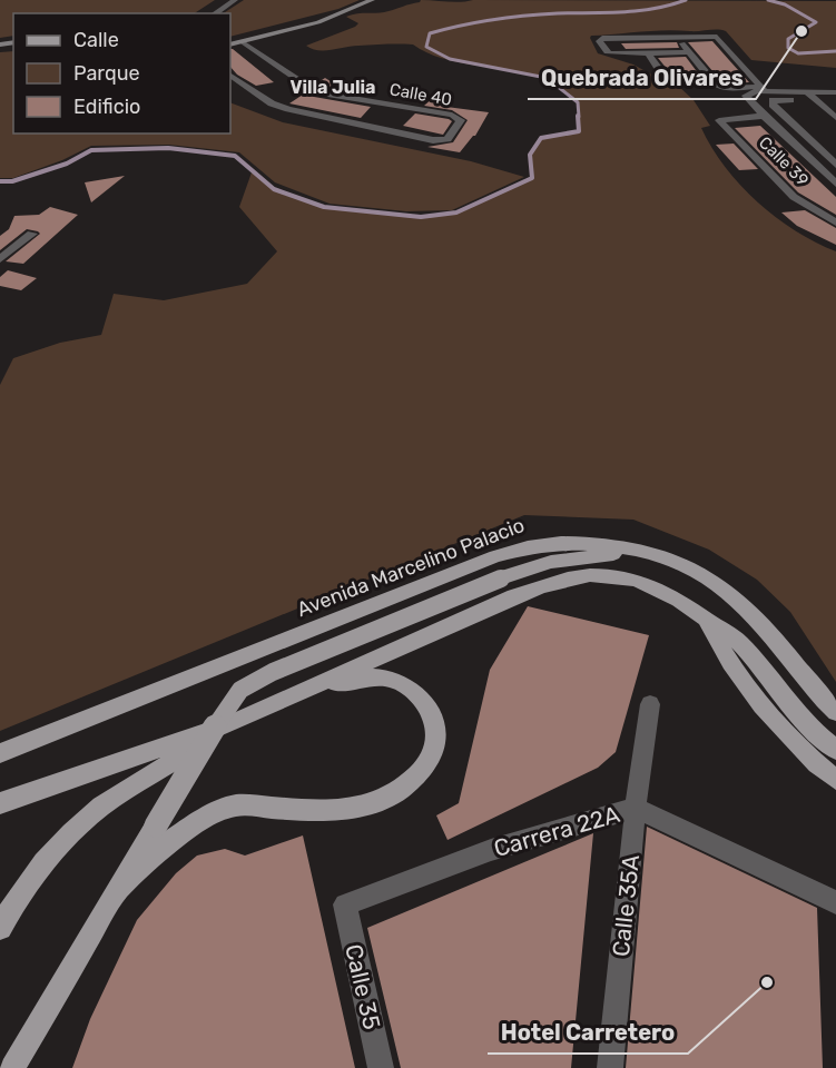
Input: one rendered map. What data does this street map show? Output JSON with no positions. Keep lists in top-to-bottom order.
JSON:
{
  "streets": {
    "main road": ["Avenida Marcelino Palacio"],
    "street": [
      "Calle 40",
      "Calle 39",
      "Carrera 22A",
      "Calle 35A",
      "Calle 35"
    ]
  },
  "crossings": [
    ["Carrera 22A", "Calle 35A"],
    ["Carrera 22A", "Calle 35"]
  ],
  "districts": ["Villa Julia"],
  "places": ["Quebrada Olivares", "Hotel Carretero"],
  "legend": ["Calle", "Parque", "Edificio"]
}
